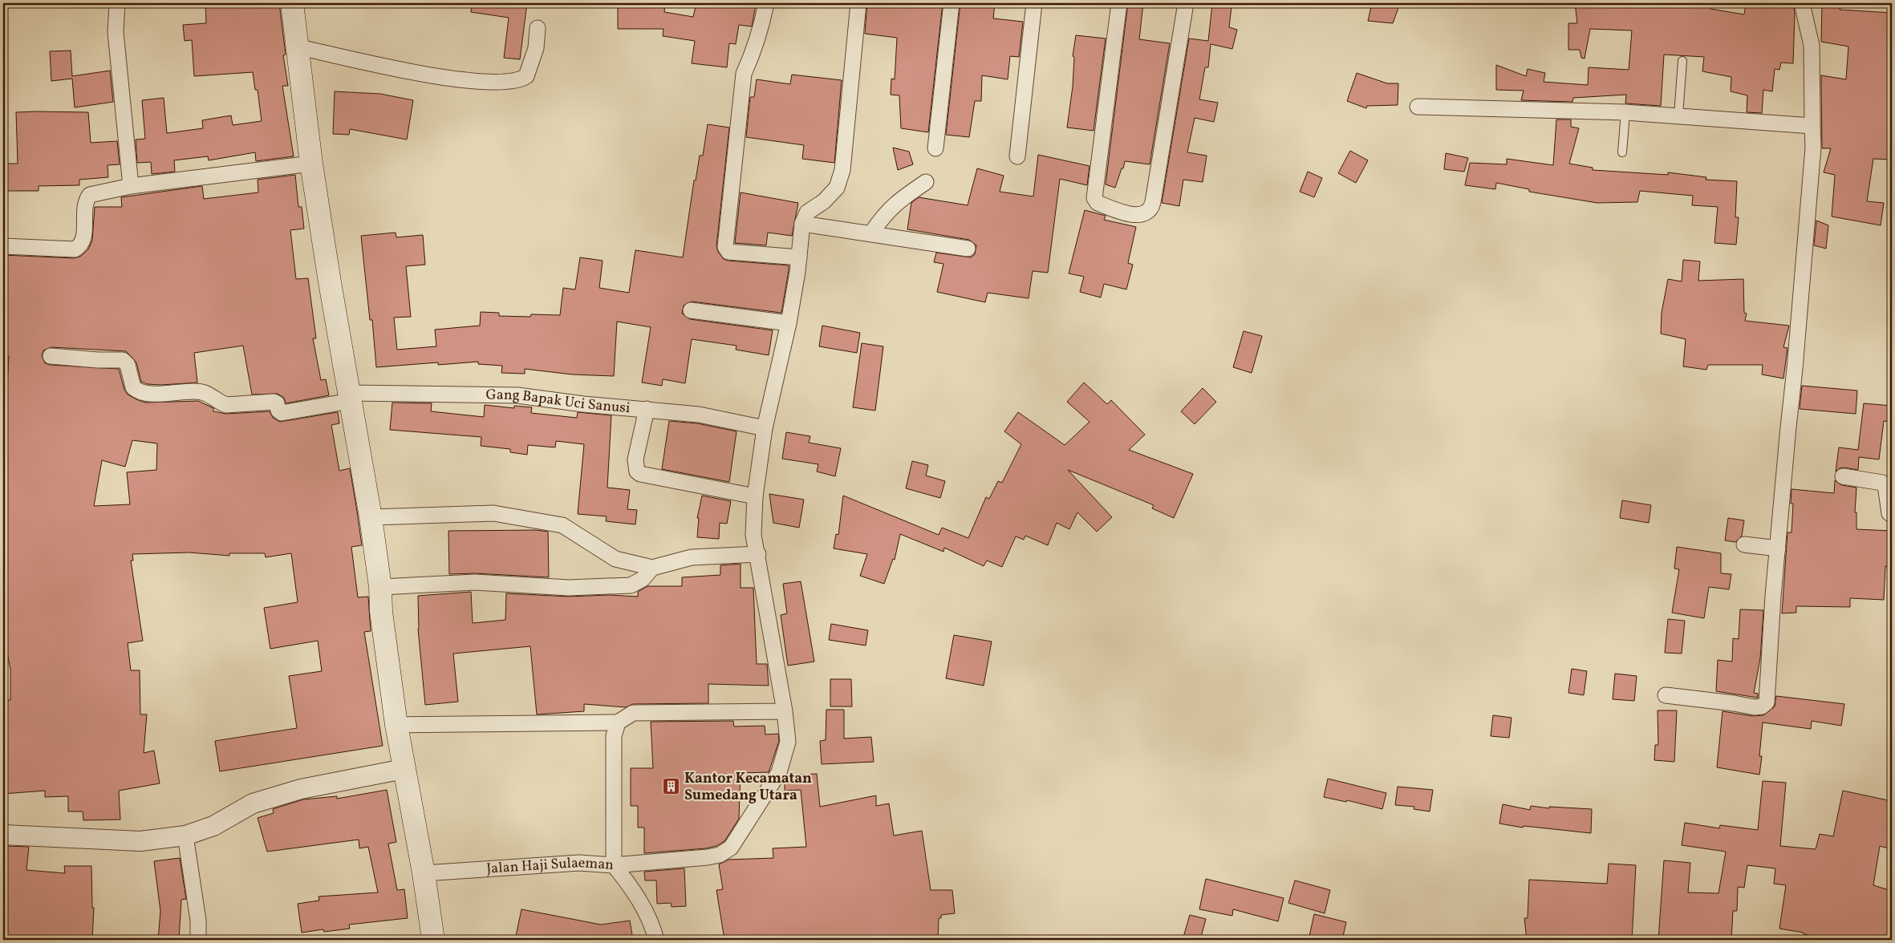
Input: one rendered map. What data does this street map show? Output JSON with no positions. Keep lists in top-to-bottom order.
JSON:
{
  "streets": {
    "street": ["Gang Bapak Uci Sanusi", "Jalan Haji Sulaeman"]
  },
  "places": {
    "building": ["Kantor Kecamatan Sumedang Utara"]
  }
}
